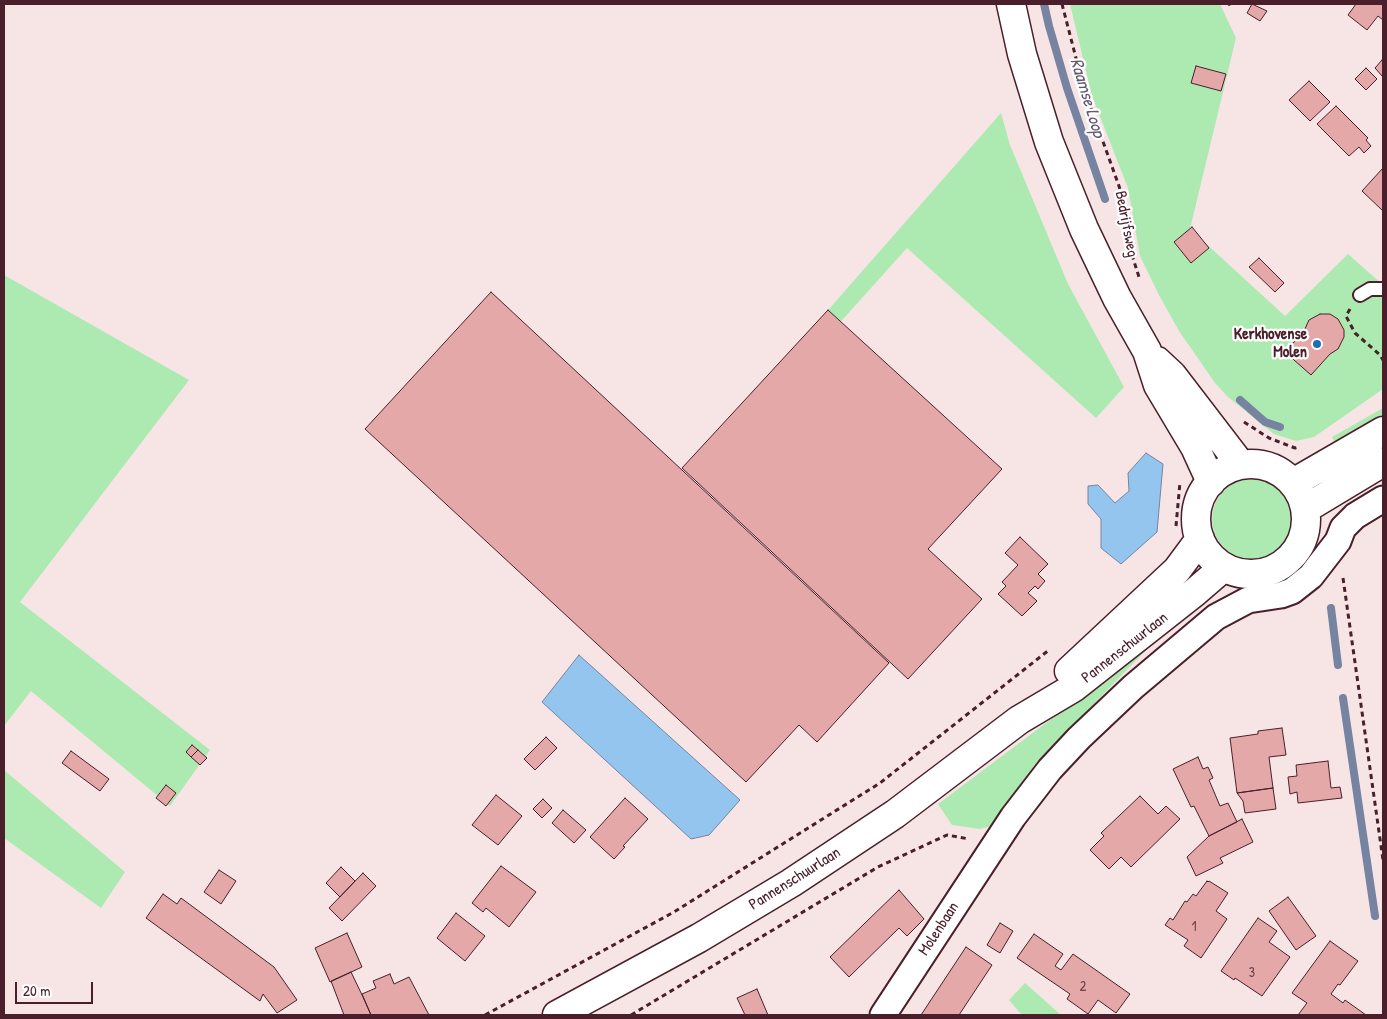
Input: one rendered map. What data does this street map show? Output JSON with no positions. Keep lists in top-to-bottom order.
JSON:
{
  "streets": {
    "main road": ["Bedrijfsweg", "Pannenschuurlaan"],
    "street": ["Molenbaan"]
  },
  "crossings": [
    ["Bedrijfsweg", "Pannenschuurlaan"]
  ],
  "water": ["Raamse Loop"],
  "places": ["Kerkhovense Molen"],
  "house_numbers": ["1", "3", "2"],
  "scale_bar": "20 m"
}
